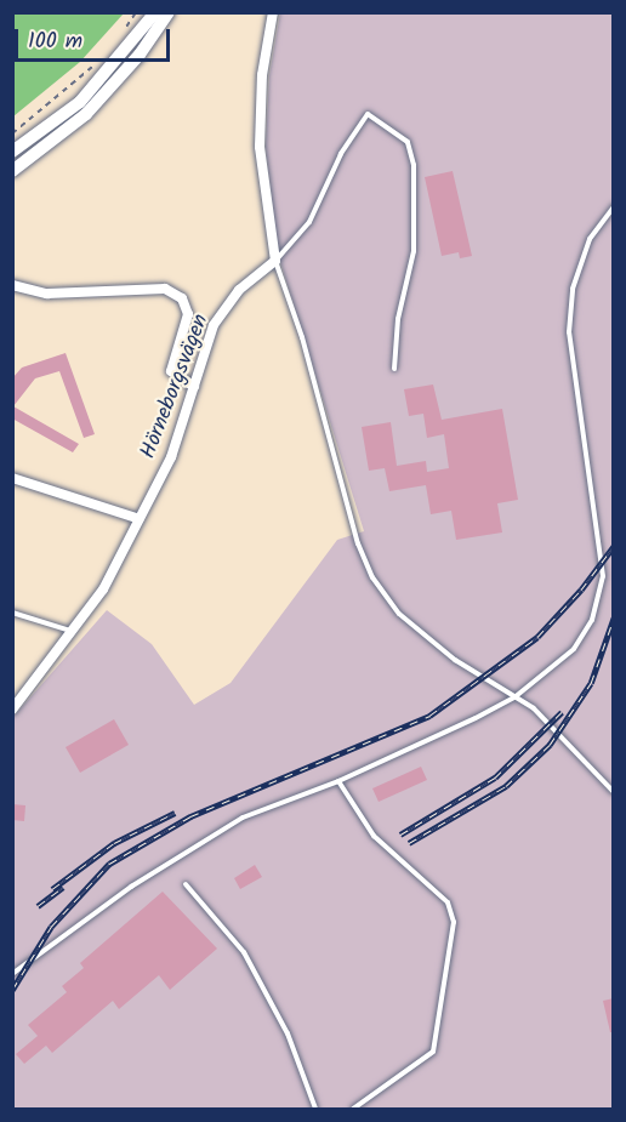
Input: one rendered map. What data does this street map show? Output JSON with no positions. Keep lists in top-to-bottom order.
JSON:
{
  "streets": {
    "street": ["Hörneborgsvägen"]
  },
  "scale_bar": "100 m"
}
